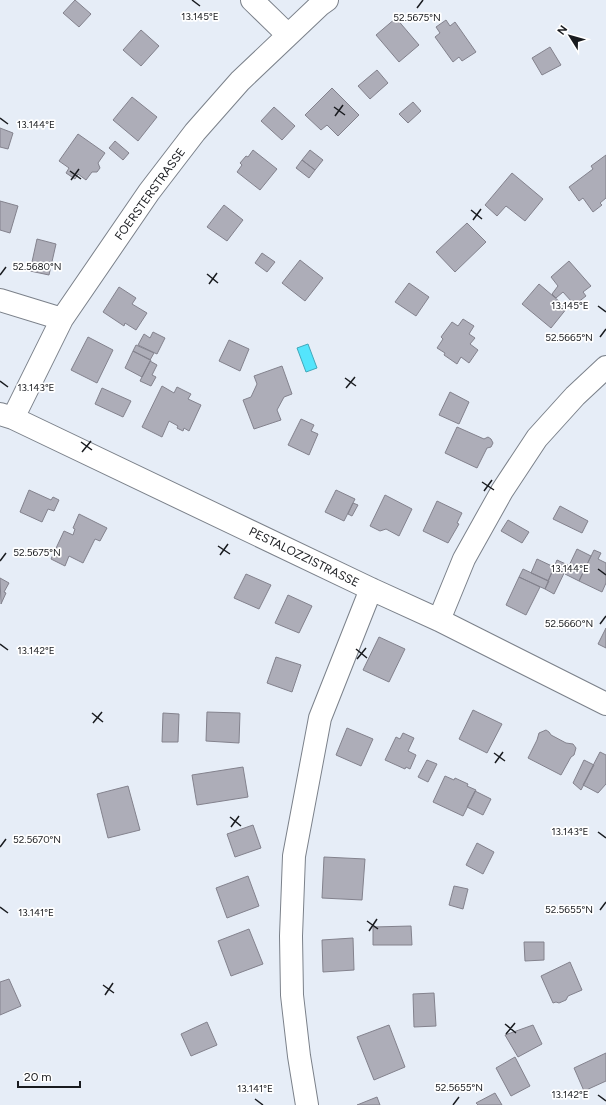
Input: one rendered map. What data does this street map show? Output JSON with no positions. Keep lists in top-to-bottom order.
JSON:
{
  "streets": {
    "street": ["FOERSTERSTRASSE", "PESTALOZZISTRASSE"]
  },
  "crossings": [
    ["FOERSTERSTRASSE", "PESTALOZZISTRASSE"]
  ],
  "scale_bar": "20 m",
  "north": "top left",
  "coordinates": [
    "13.145°E",
    "52.5675°N",
    "13.144°E",
    "52.5680°N",
    "52.5665°N",
    "13.143°E",
    "52.5660°N",
    "13.142°E",
    "52.5670°N",
    "52.5655°N",
    "13.141°E"
  ]
}
